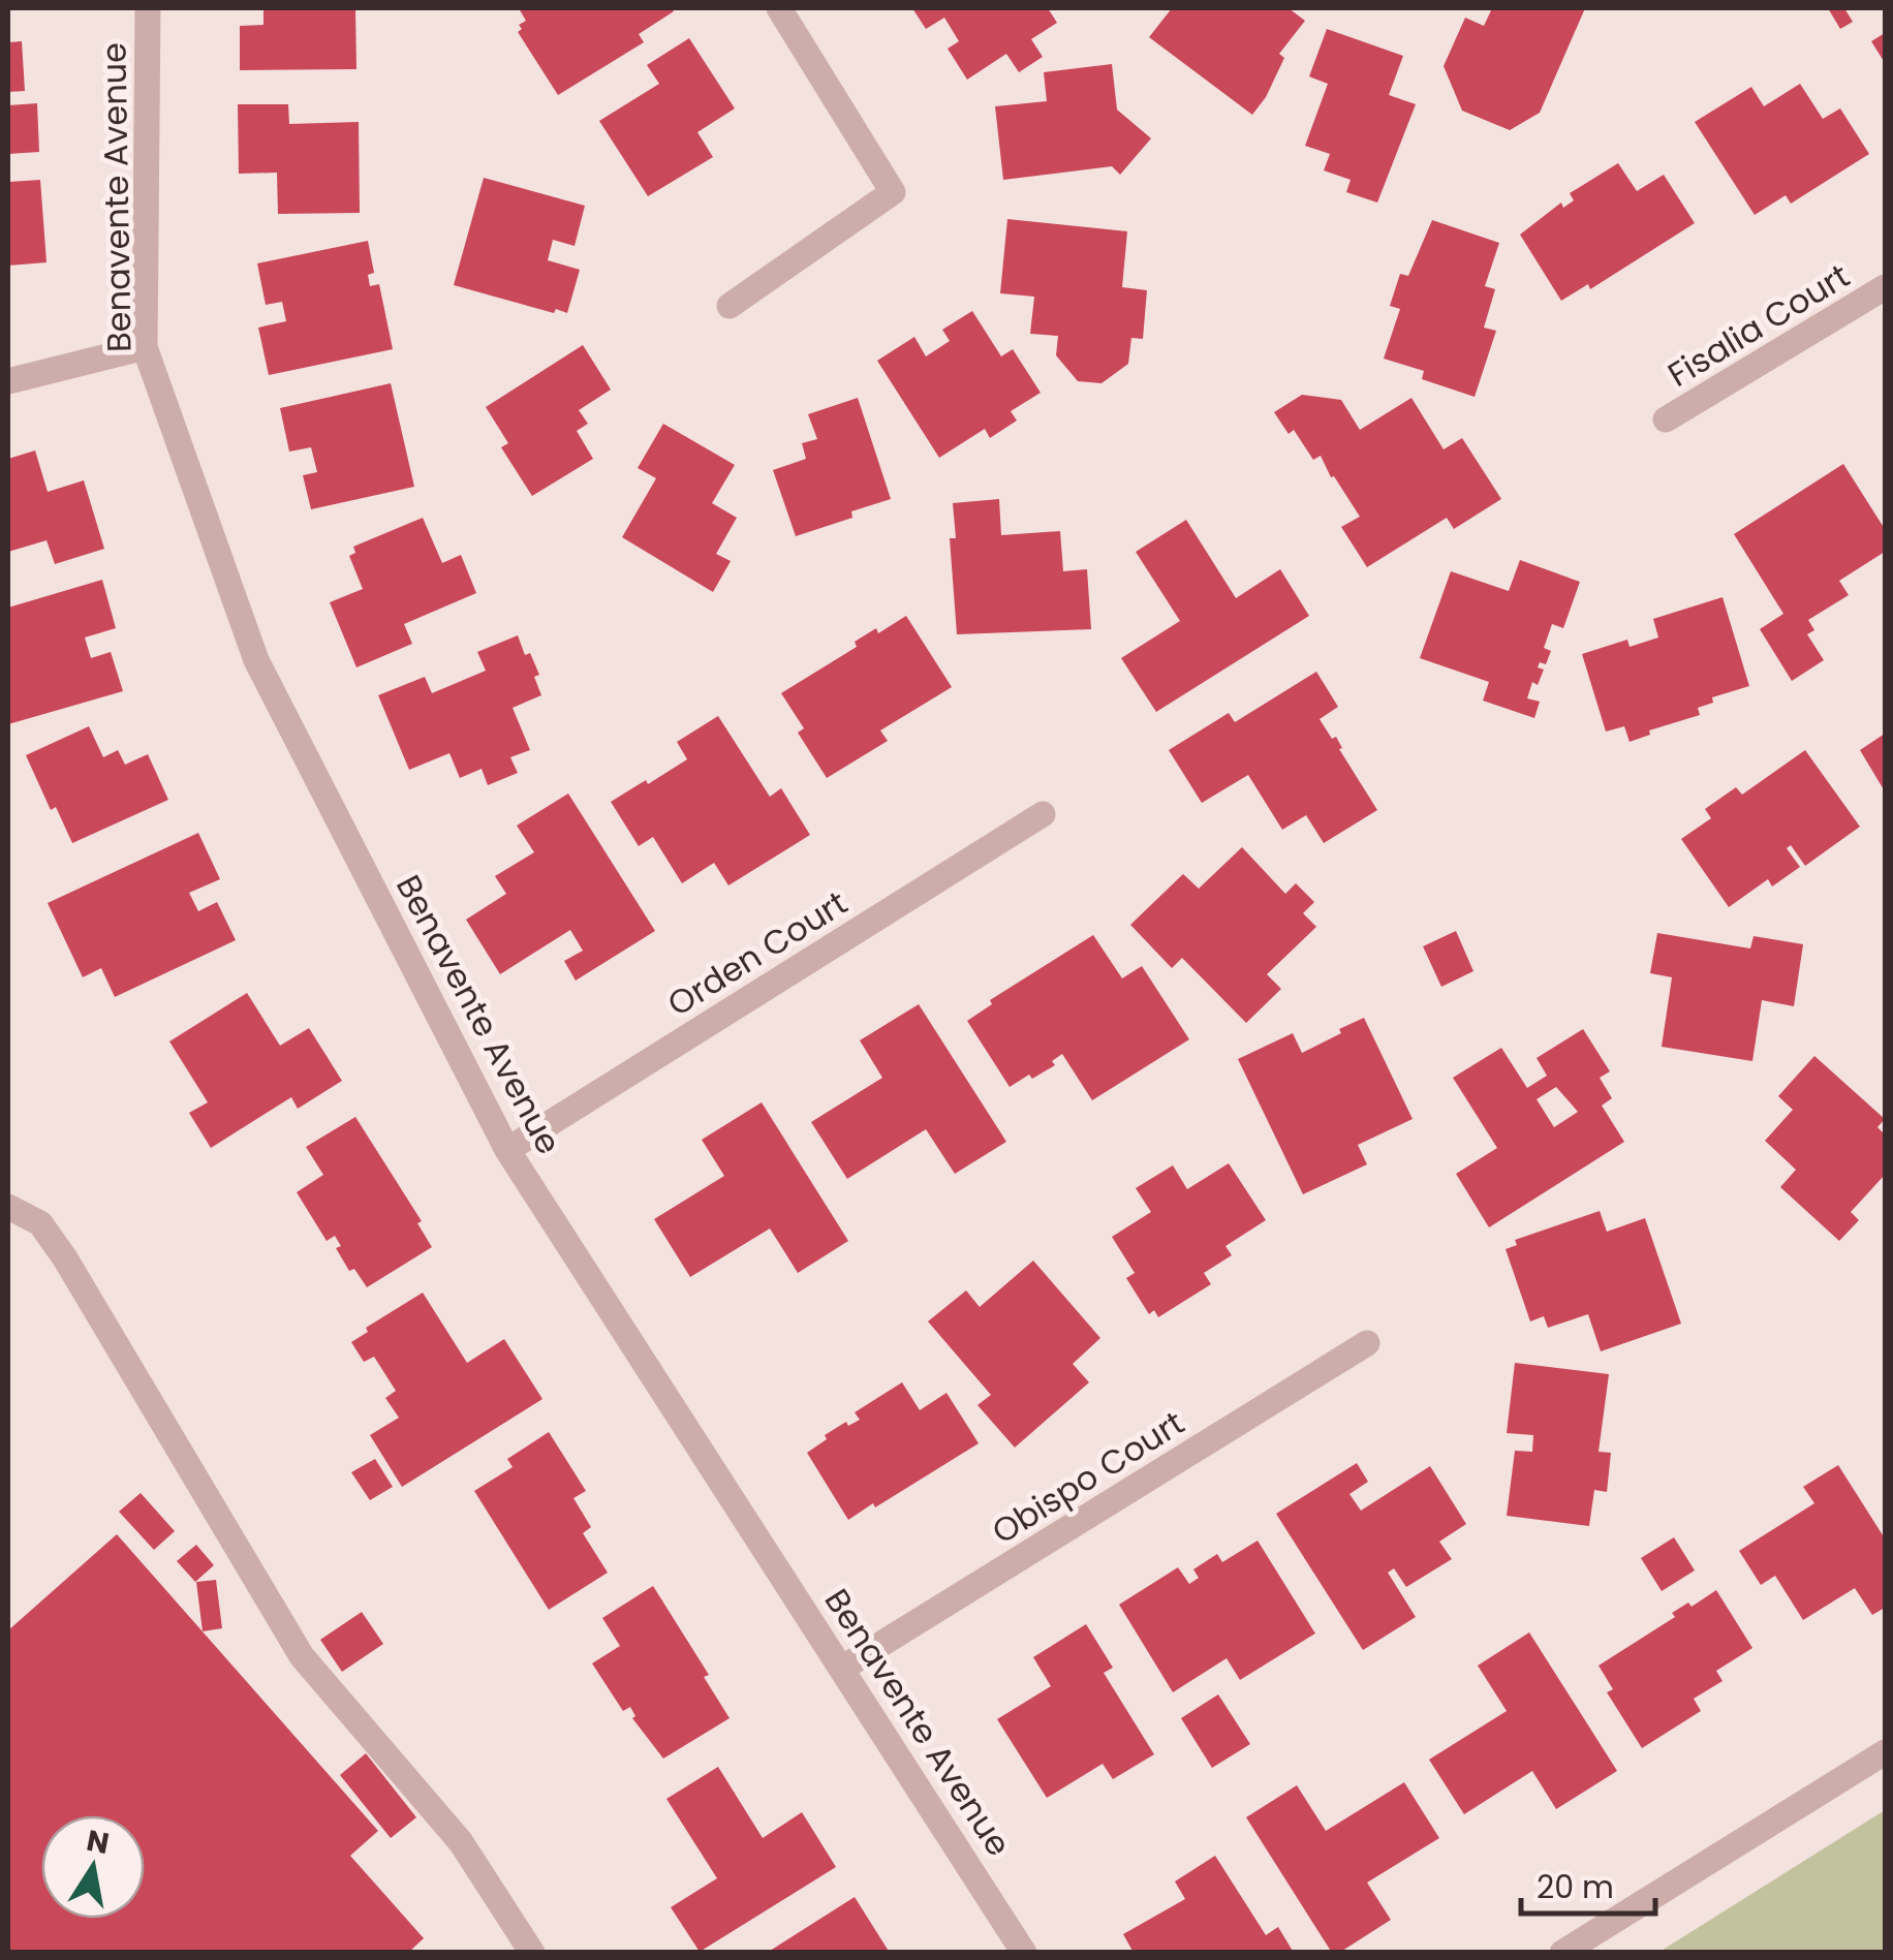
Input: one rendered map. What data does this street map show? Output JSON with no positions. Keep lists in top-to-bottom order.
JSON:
{
  "streets": {
    "street": [
      "Benavente Avenue",
      "Fisalia Court",
      "Orden Court",
      "Obispo Court"
    ]
  },
  "crossings": [
    ["Benavente Avenue", "Orden Court"],
    ["Benavente Avenue", "Obispo Court"]
  ],
  "scale_bar": "20 m",
  "north": "top"
}
